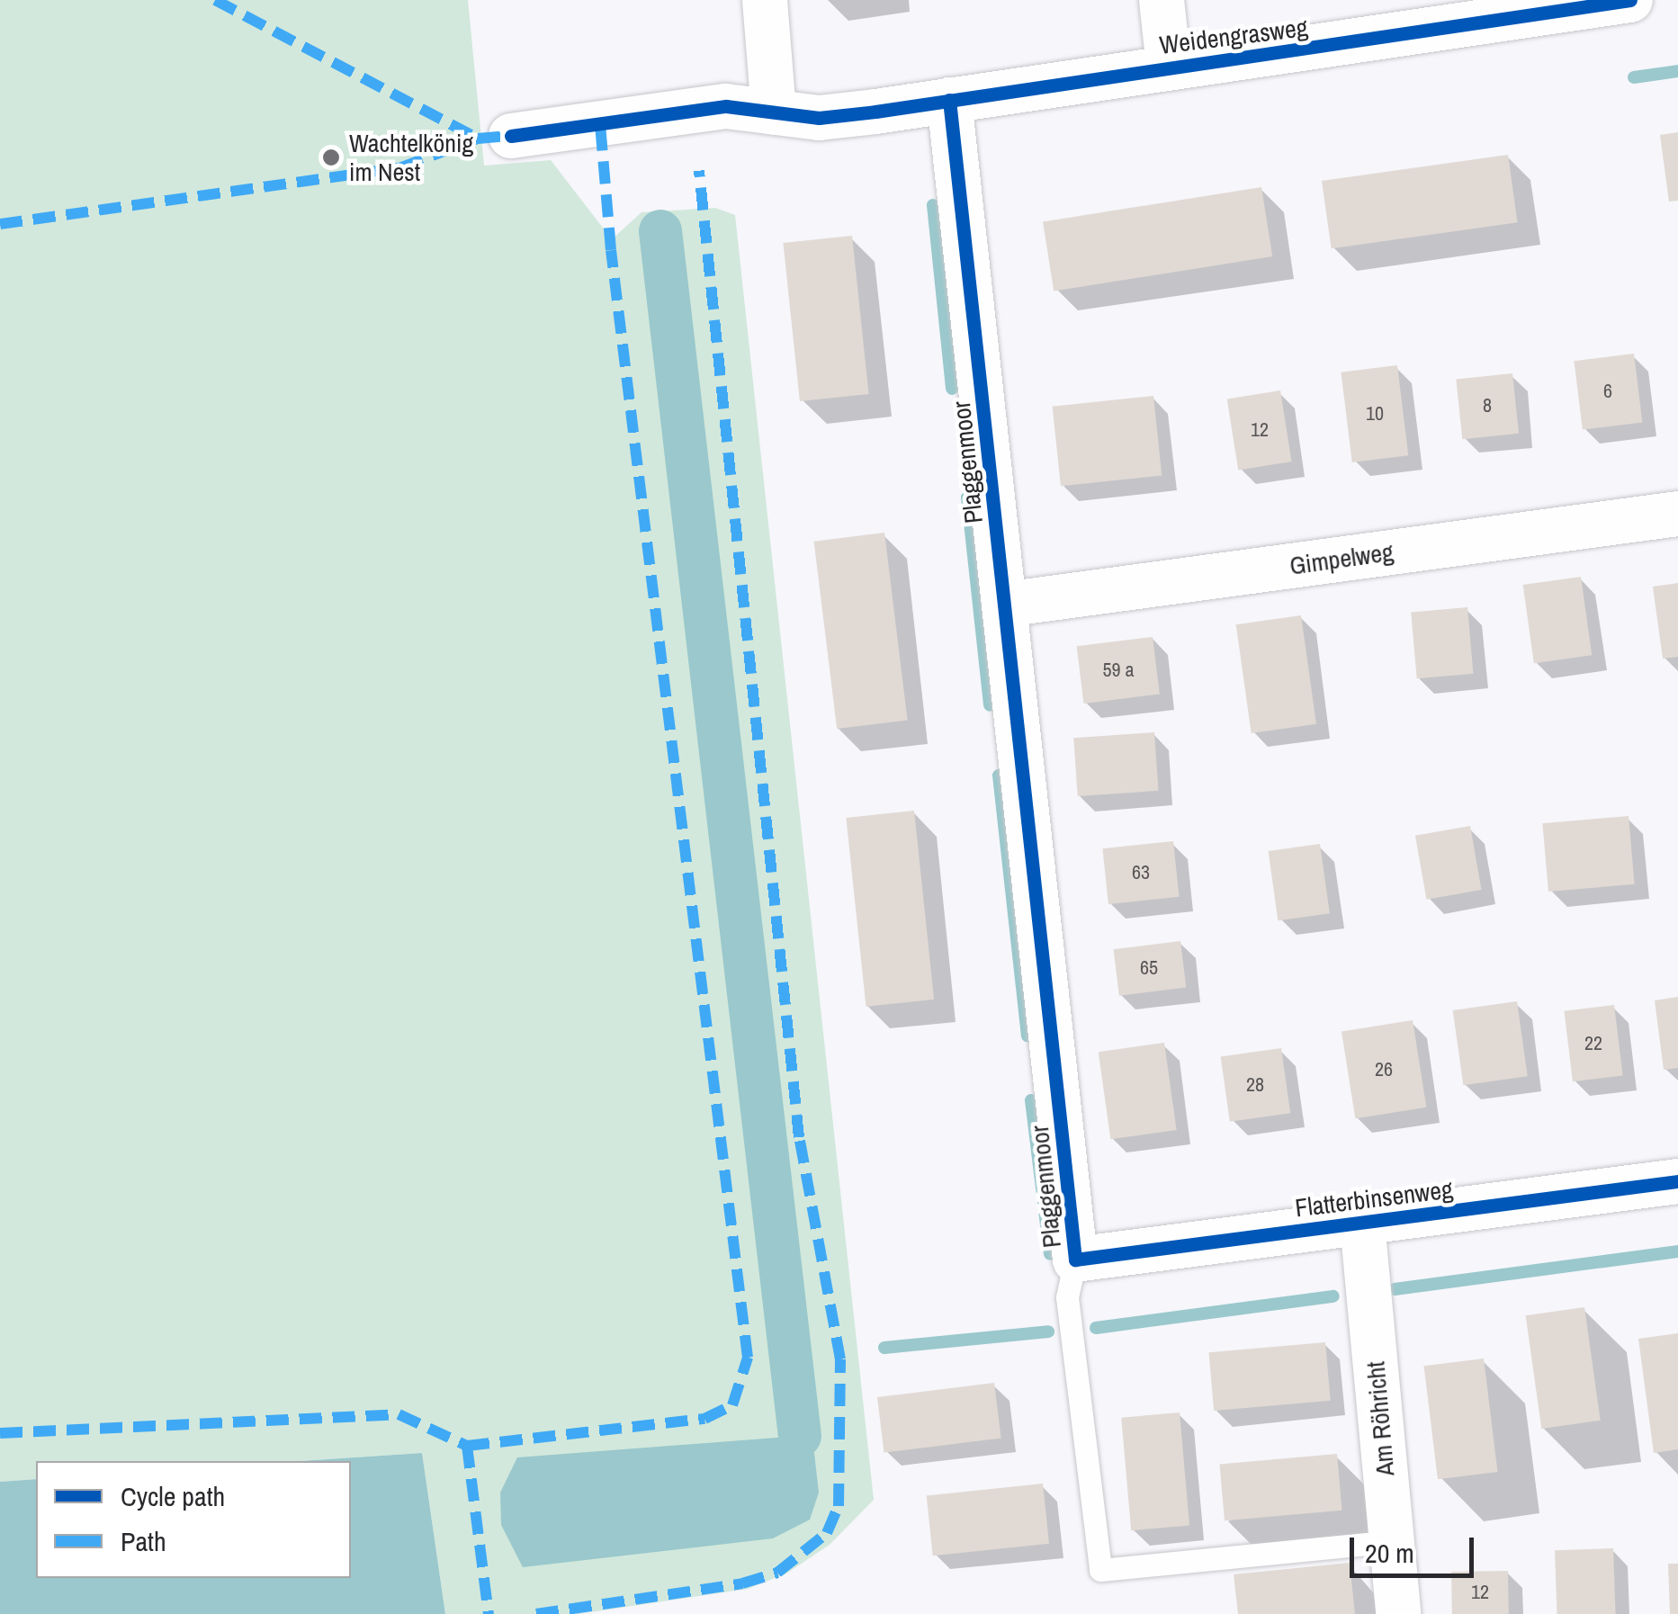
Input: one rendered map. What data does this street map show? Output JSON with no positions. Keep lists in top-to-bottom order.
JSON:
{
  "streets": {
    "street": [
      "Weidengrasweg",
      "Plaggenmoor",
      "Gimpelweg",
      "Flatterbinsenweg",
      "Am Röhricht"
    ]
  },
  "crossings": [
    ["Weidengrasweg", "Plaggenmoor"],
    ["Plaggenmoor", "Gimpelweg"],
    ["Plaggenmoor", "Flatterbinsenweg"],
    ["Flatterbinsenweg", "Am Röhricht"]
  ],
  "places": ["Wachtelkönig im Nest"],
  "house_numbers": [
    "6",
    "8",
    "10",
    "12",
    "59 a",
    "63",
    "65",
    "22",
    "26",
    "28",
    "12"
  ],
  "legend": ["Cycle path", "Path"],
  "scale_bar": "20 m"
}
